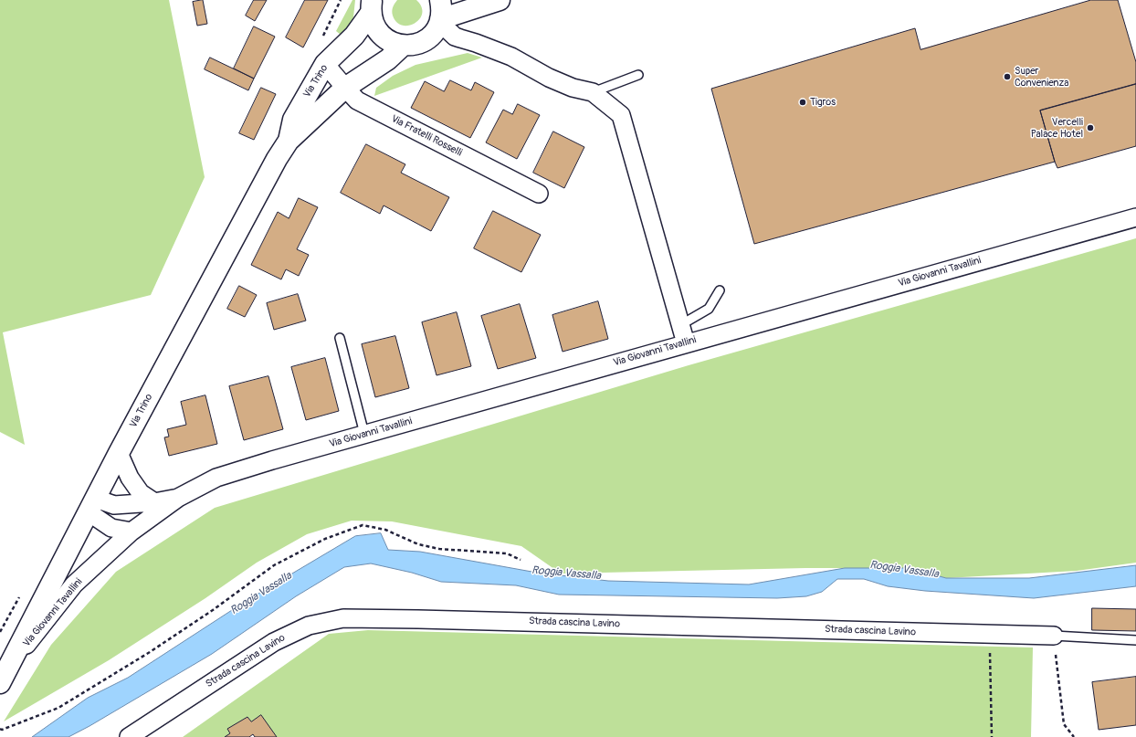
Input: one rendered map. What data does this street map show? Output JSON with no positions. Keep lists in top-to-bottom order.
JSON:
{
  "streets": {
    "main road": ["Via Trino"],
    "street": ["Via Fratelli Rosselli", "Via Giovanni Tavallini", "Strada cascina Lavino"]
  },
  "crossings": [
    ["Via Trino", "Via Fratelli Rosselli"],
    ["Via Trino", "Via Giovanni Tavallini"]
  ],
  "water": ["Roggia Vassalla"],
  "places": ["Super Convenienza", "Tigros", "Vercelli Palace Hotel"]
}
